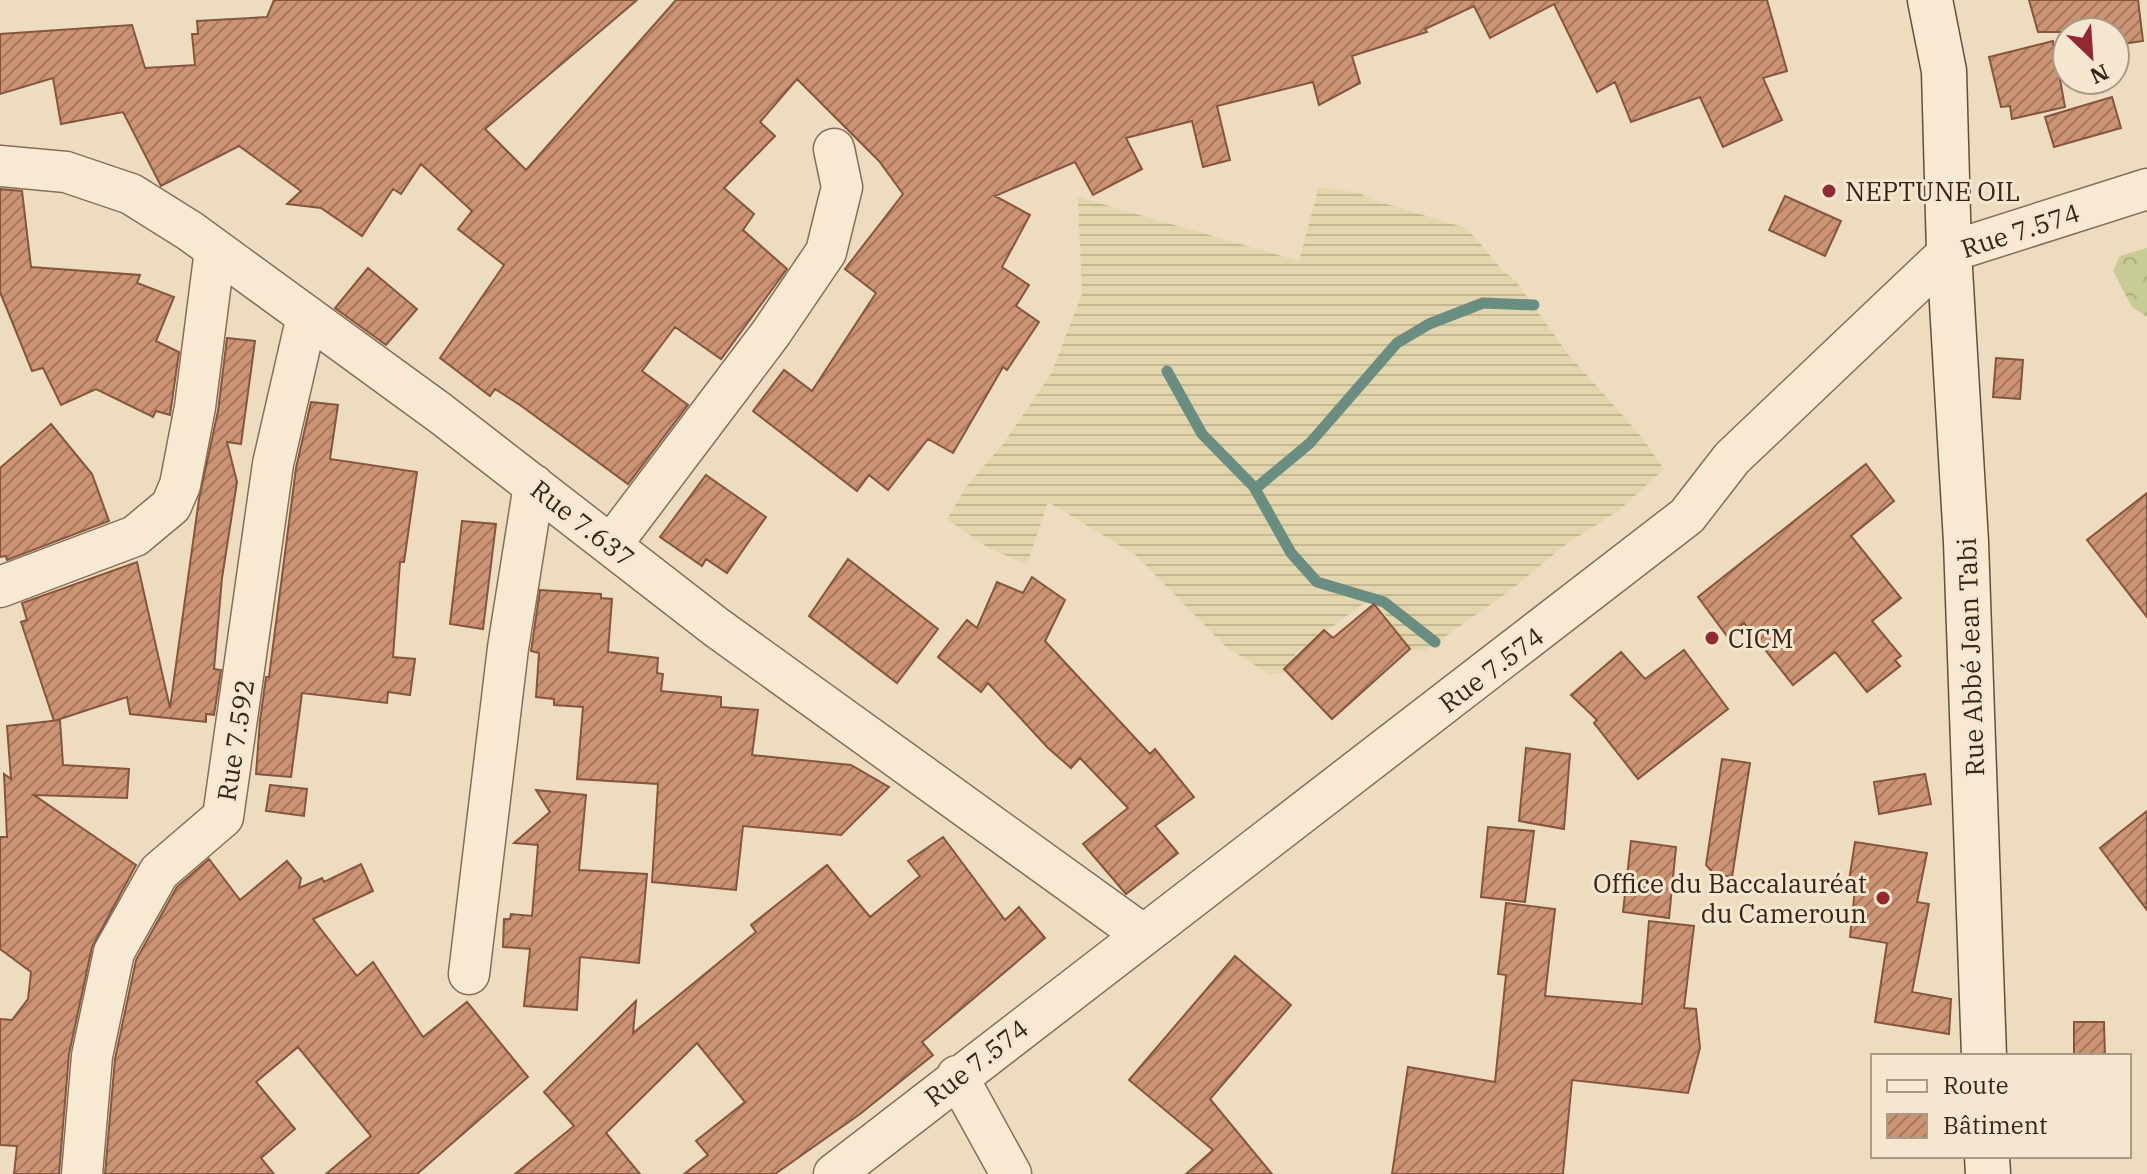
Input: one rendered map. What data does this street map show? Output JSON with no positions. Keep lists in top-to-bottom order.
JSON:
{
  "streets": {
    "main road": ["Rue Abbé Jean Tabi"],
    "street": ["Rue 7.574", "Rue 7.637", "Rue 7.592"]
  },
  "crossings": [
    ["Rue 7.574", "Rue 7.637"],
    ["Rue 7.574", "Rue Abbé Jean Tabi"],
    ["Rue 7.637", "Rue 7.592"]
  ],
  "places": ["NEPTUNE OIL", "CICM", "Office du Baccalauréat du Cameroun"],
  "legend": ["Route", "Bâtiment"],
  "north": "bottom right"
}
